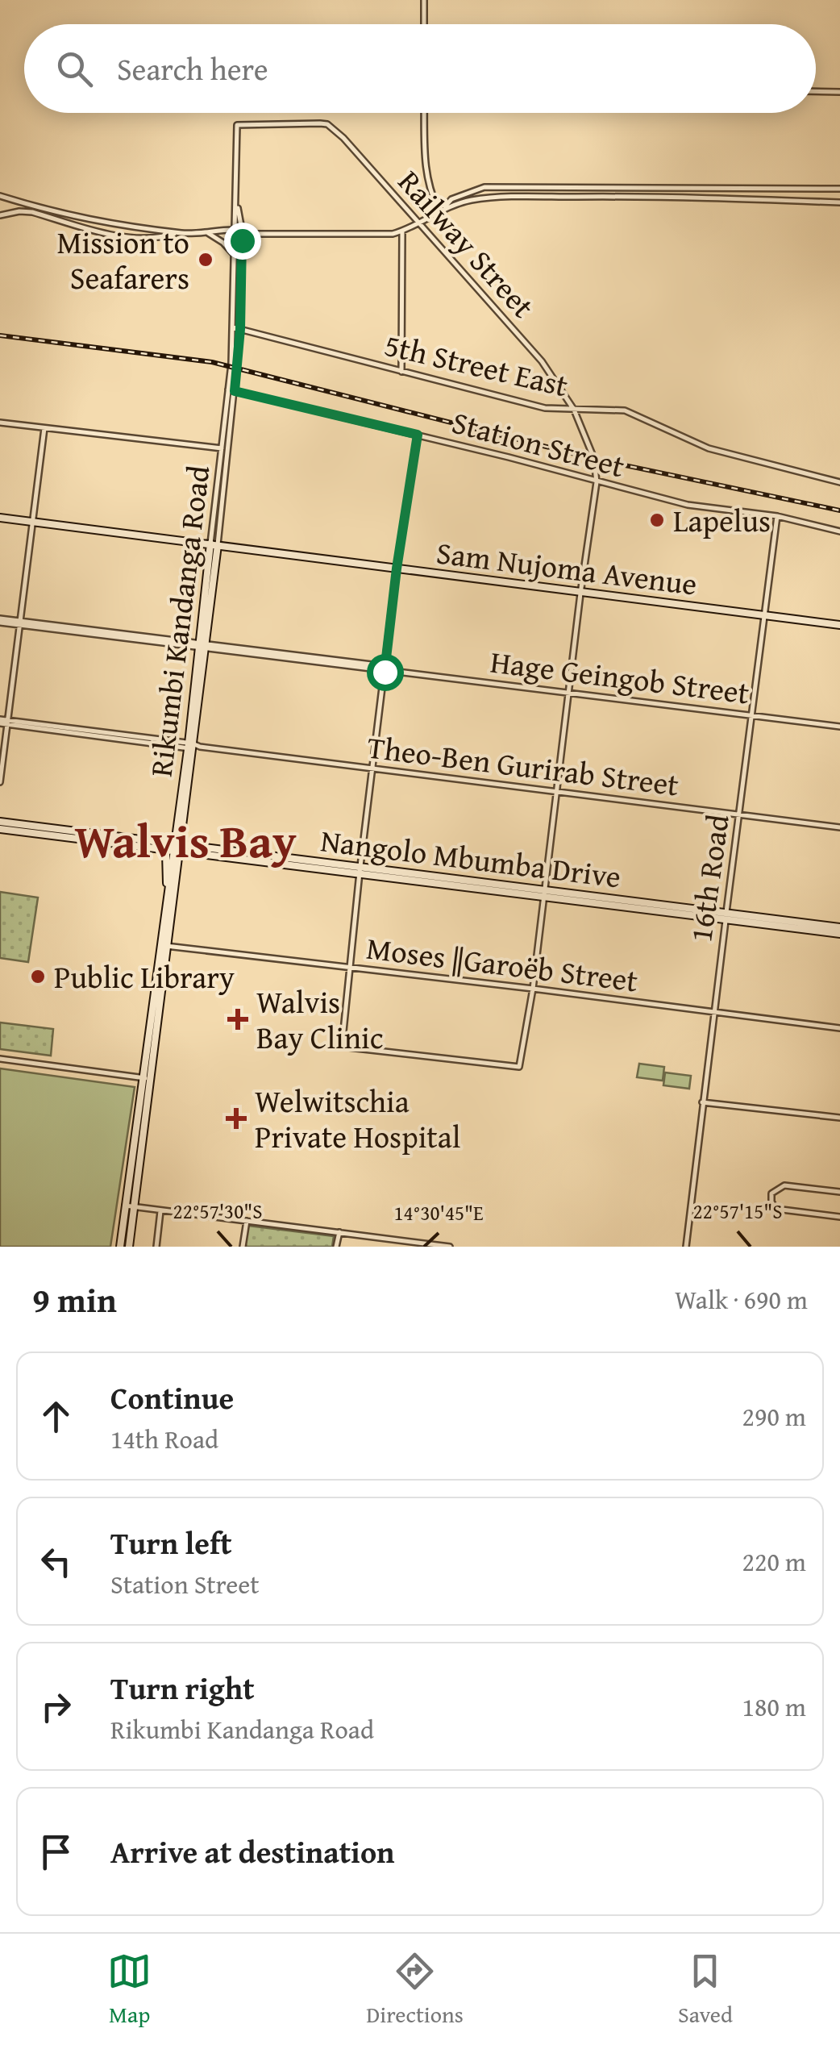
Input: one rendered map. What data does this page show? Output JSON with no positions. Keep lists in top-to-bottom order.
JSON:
{
  "streets": {
    "main road": ["Sam Nujoma Avenue", "Rikumbi Kandanga Road", "Nangolo Mbumba Drive"],
    "street": [
      "Railway Street",
      "5th Street East",
      "Station Street",
      "Hage Geingob Street",
      "Theo-Ben Gurirab Street",
      "16th Road",
      "Moses ǁGaroëb Street"
    ]
  },
  "crossings": [
    ["Railway Street", "5th Street East"],
    ["Railway Street", "Station Street"],
    ["Railway Street", "Sam Nujoma Avenue"],
    ["Railway Street", "Hage Geingob Street"],
    ["Railway Street", "Theo-Ben Gurirab Street"],
    ["Railway Street", "Nangolo Mbumba Drive"],
    ["Railway Street", "Moses ǁGaroëb Street"],
    ["5th Street East", "Rikumbi Kandanga Road"],
    ["Station Street", "Rikumbi Kandanga Road"],
    ["Station Street", "16th Road"],
    ["Sam Nujoma Avenue", "Rikumbi Kandanga Road"],
    ["Sam Nujoma Avenue", "16th Road"],
    ["Rikumbi Kandanga Road", "Hage Geingob Street"],
    ["Rikumbi Kandanga Road", "Theo-Ben Gurirab Street"],
    ["Rikumbi Kandanga Road", "Nangolo Mbumba Drive"],
    ["Rikumbi Kandanga Road", "Moses ǁGaroëb Street"],
    ["Hage Geingob Street", "16th Road"],
    ["Theo-Ben Gurirab Street", "16th Road"],
    ["Nangolo Mbumba Drive", "16th Road"],
    ["16th Road", "Moses ǁGaroëb Street"]
  ],
  "districts": ["Walvis Bay"],
  "places": {
    "other": ["Mission to Seafarers", "Lapelus", "Public Library"],
    "health": ["Walvis Bay Clinic", "Welwitschia Private Hospital"]
  },
  "page": {
    "search": "Search here",
    "heading": ["9 min", "Walk · 690 m"],
    "list": [
      ["Continue", "14th Road", "290 m"],
      ["Turn left", "Station Street", "220 m"],
      ["Turn right", "Rikumbi Kandanga Road", "180 m"],
      "Arrive at destination"
    ],
    "nav": ["Map", "Directions", "Saved"]
  },
  "coordinates": ["22°57'30\"S", "22°57'15\"S", "14°30'45\"E"]
}
